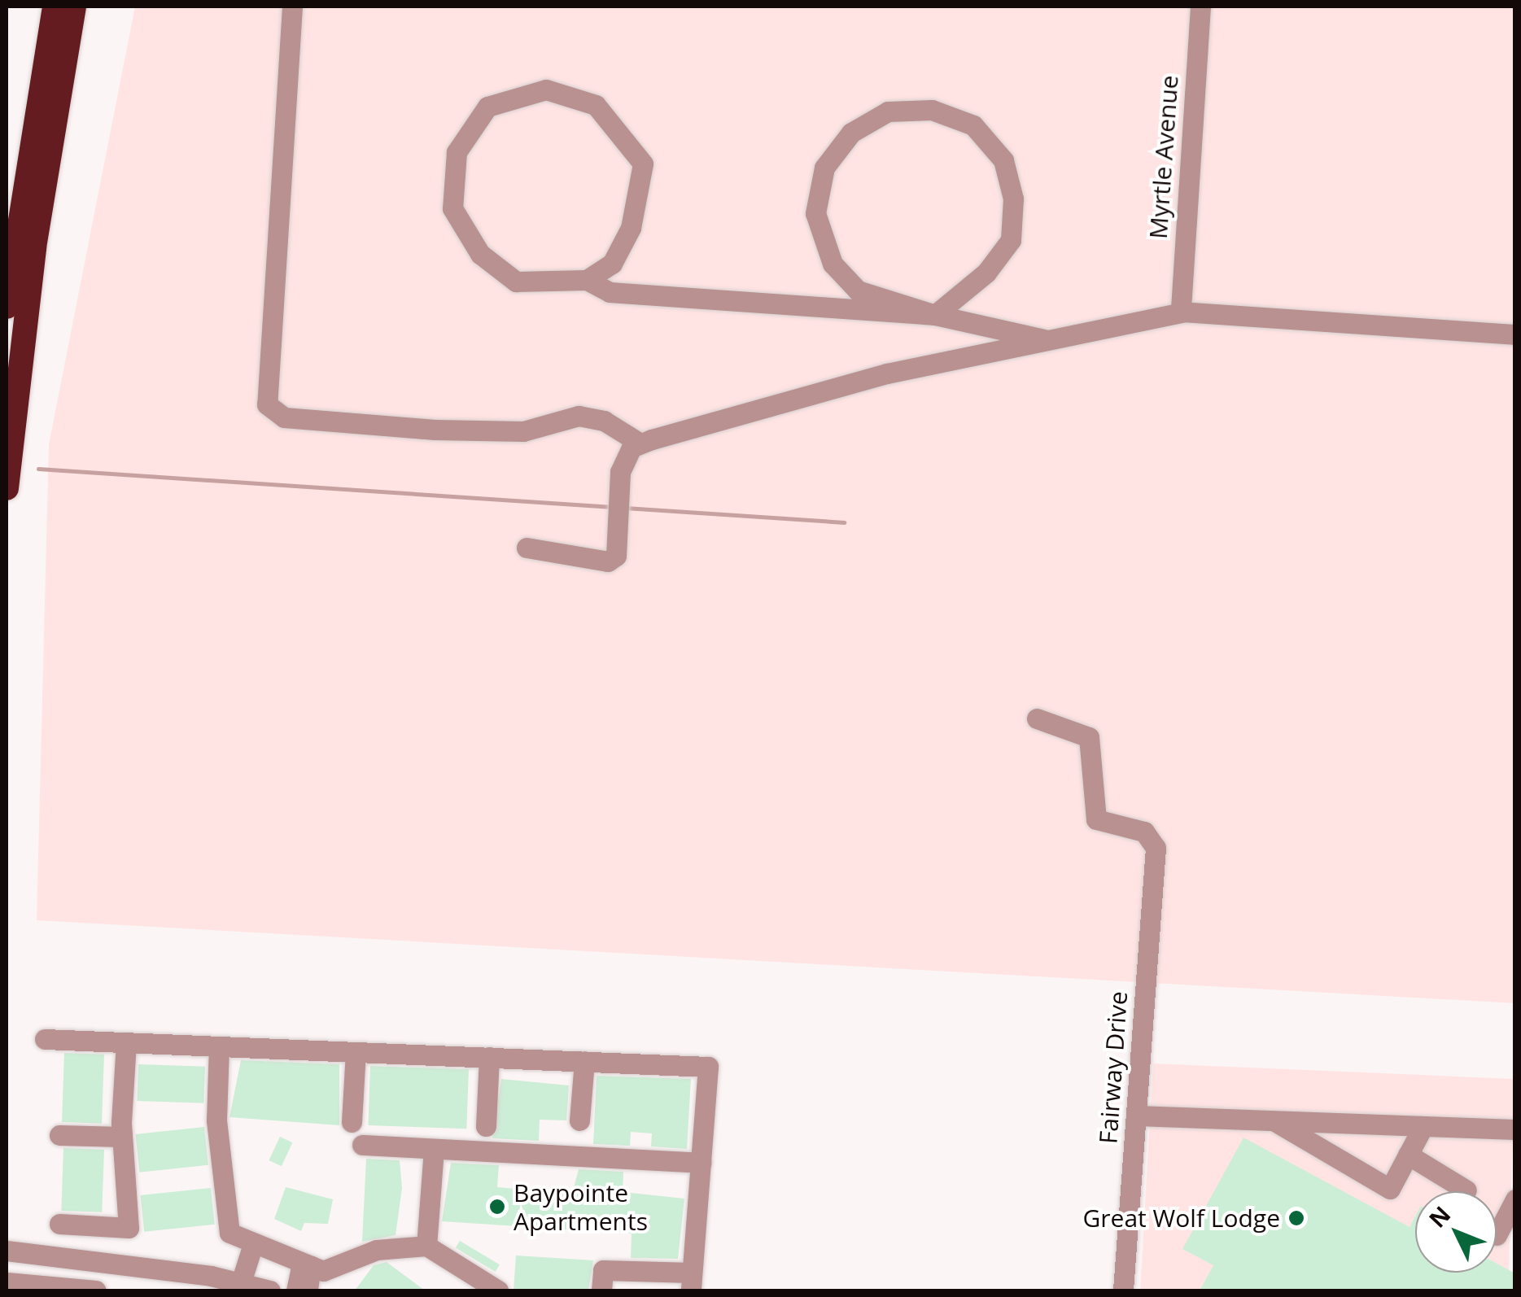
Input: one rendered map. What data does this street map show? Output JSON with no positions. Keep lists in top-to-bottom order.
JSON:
{
  "streets": {
    "street": ["Myrtle Avenue", "Fairway Drive"]
  },
  "places": ["Baypointe Apartments", "Great Wolf Lodge"],
  "north": "top left"
}
